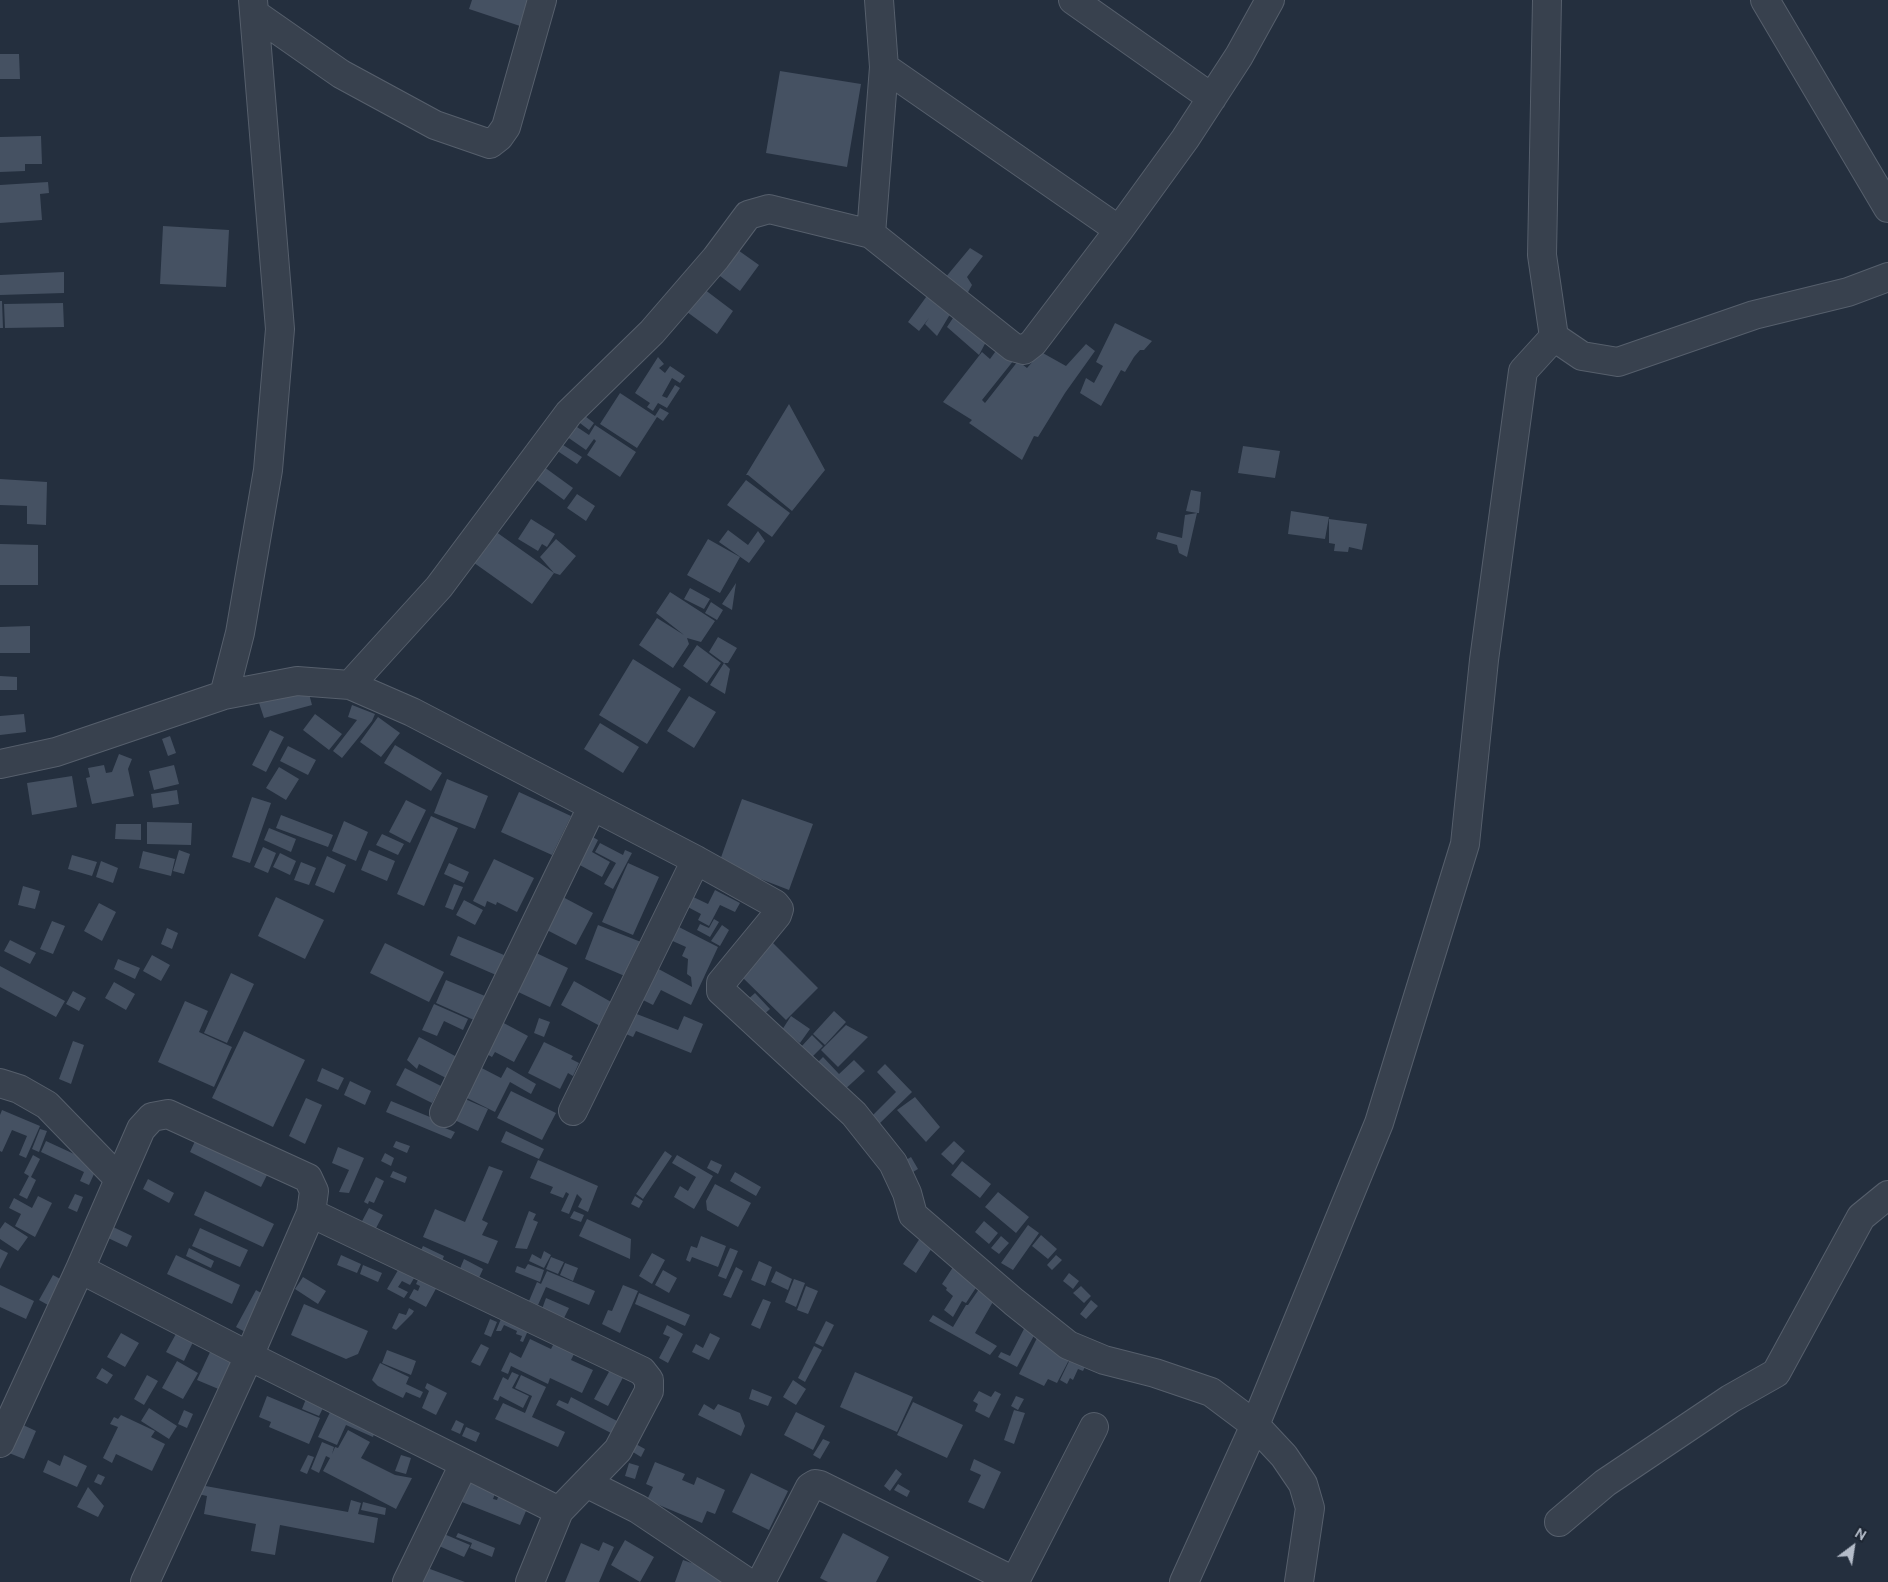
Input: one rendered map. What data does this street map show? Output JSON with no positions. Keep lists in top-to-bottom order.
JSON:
{
  "north": "top right"
}
